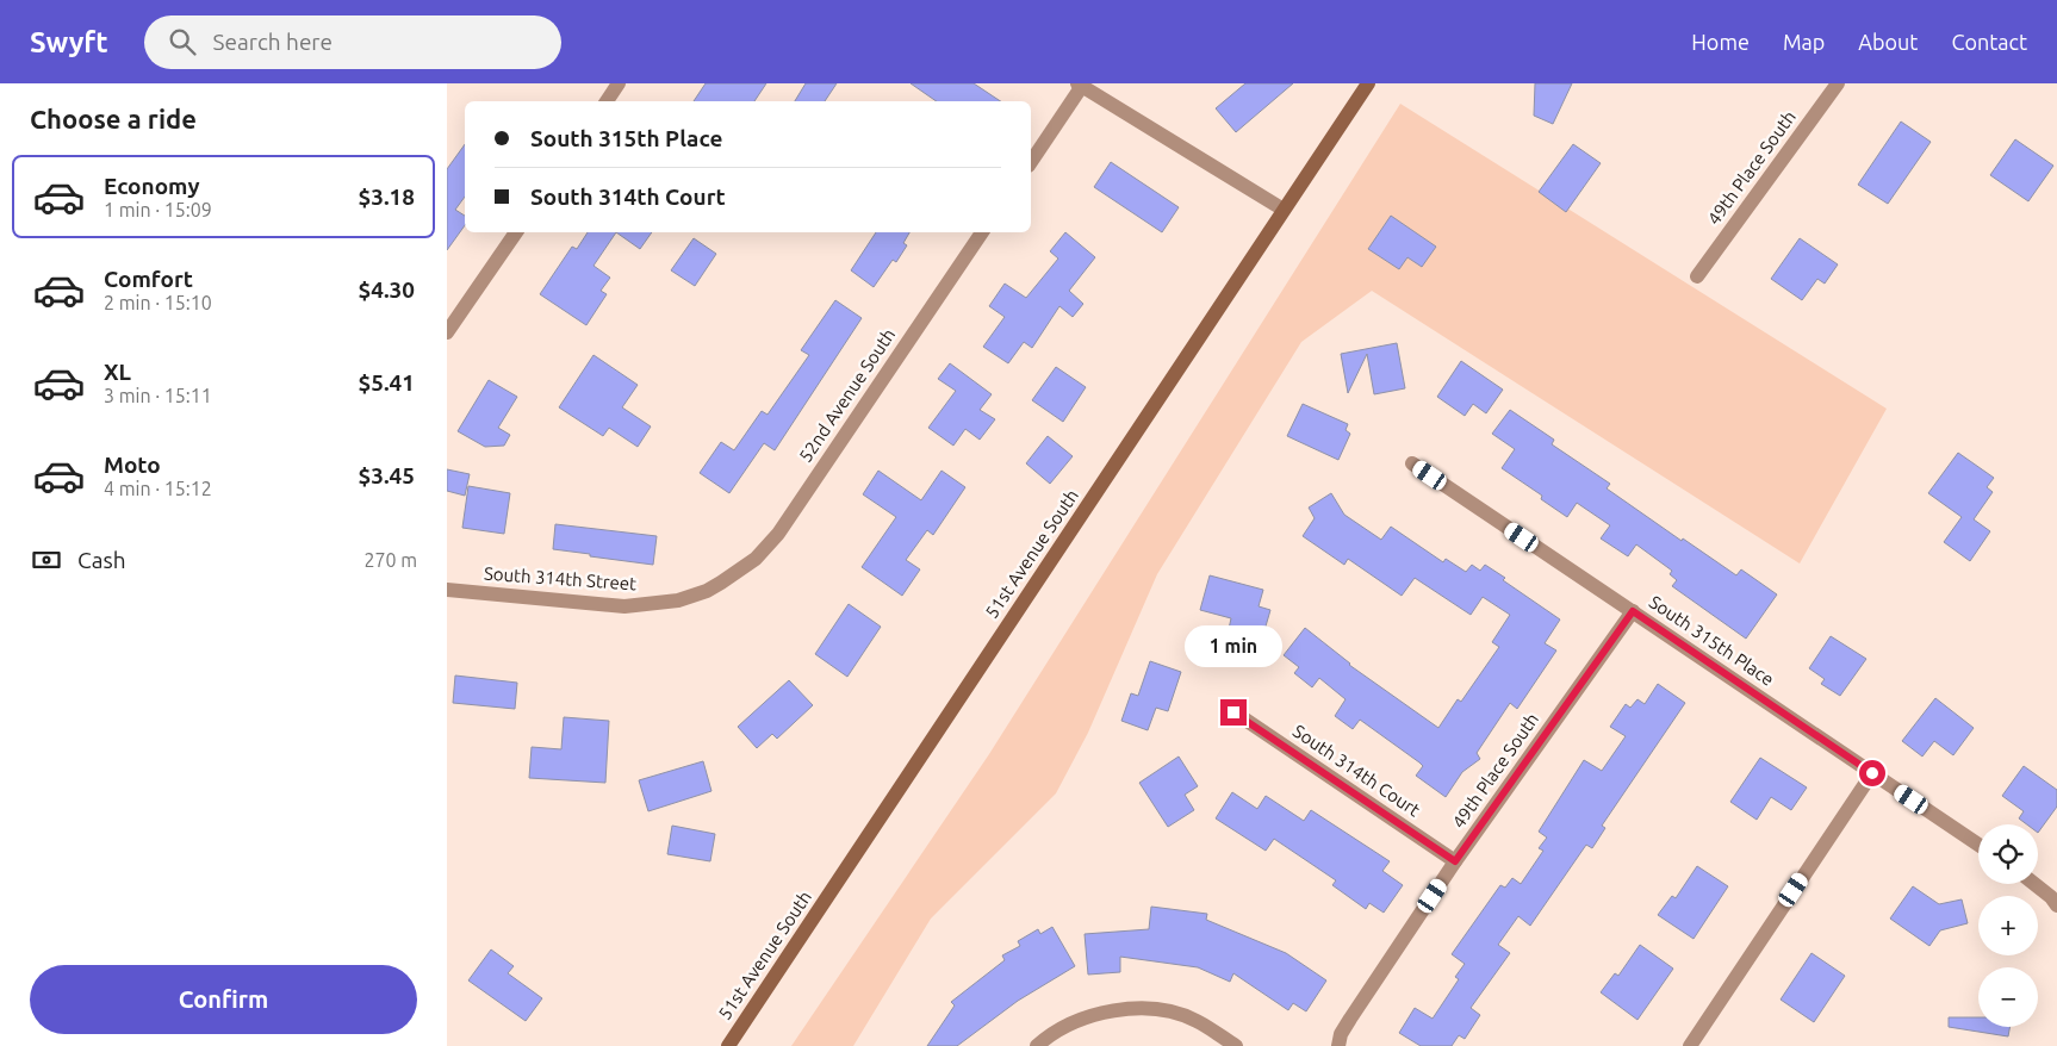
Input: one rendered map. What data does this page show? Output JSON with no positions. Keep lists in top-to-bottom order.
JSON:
{
  "streets": {
    "main road": ["51st Avenue South"],
    "street": [
      "49th Place South",
      "52nd Avenue South",
      "South 314th Street",
      "South 315th Place",
      "South 314th Court"
    ]
  },
  "crossings": [
    ["49th Place South", "South 315th Place"],
    ["49th Place South", "South 314th Court"],
    ["52nd Avenue South", "South 314th Street"]
  ],
  "page": {
    "header": "Swyft",
    "search": "Search here",
    "nav": [
      "Home",
      "Map",
      "About",
      "Contact"
    ],
    "heading": "Choose a ride",
    "banner": ["South 315th Place", "South 314th Court"],
    "list": [
      {
        "name": "Economy",
        "note": "1 min · 15:09",
        "value": "$3.18"
      },
      {
        "name": "Comfort",
        "note": "2 min · 15:10",
        "value": "$4.30"
      },
      {
        "name": "XL",
        "note": "3 min · 15:11",
        "value": "$5.41"
      },
      {
        "name": "Moto",
        "note": "4 min · 15:12",
        "value": "$3.45"
      }
    ],
    "pay": ["Cash", "270 m"],
    "bubble": "1 min",
    "map_buttons": ["+", "−"],
    "buttons": "Confirm"
  }
}
